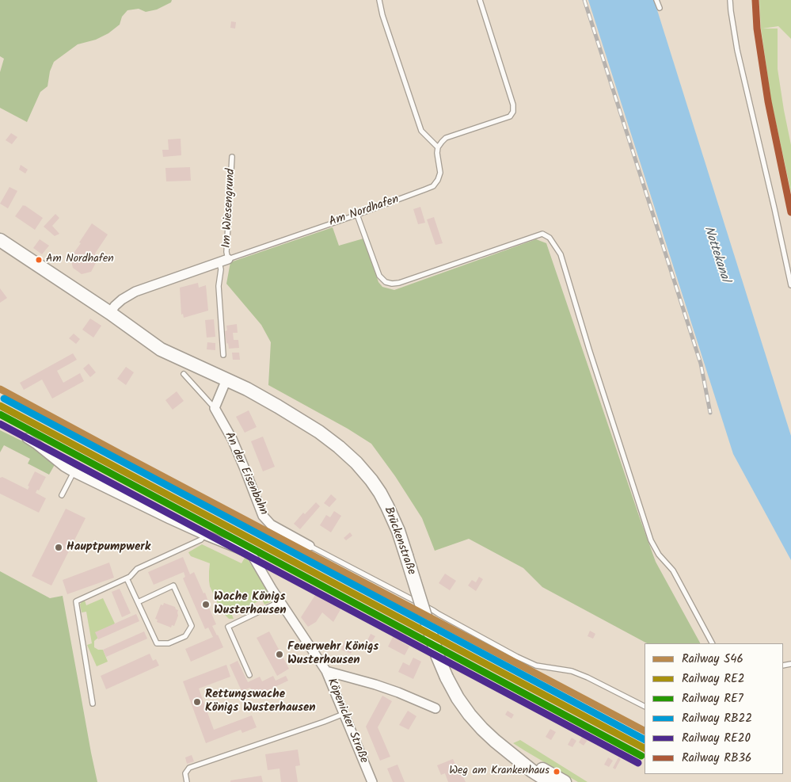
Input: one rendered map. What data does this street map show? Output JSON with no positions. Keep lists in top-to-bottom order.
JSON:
{
  "streets": {
    "main road": ["Brückenstraße"],
    "street": ["Am Nordhafen", "An der Eisenbahn", "Köpenicker Straße"],
    "lane": ["Im Wiesengrund"]
  },
  "crossings": [
    ["Im Wiesengrund", "Am Nordhafen"]
  ],
  "water": ["Nottekanal"],
  "places": [
    "Am Nordhafen",
    "Hauptpumpwerk",
    "Wache Königs Wusterhausen",
    "Feuerwehr Königs Wusterhausen",
    "Rettungswache Königs Wusterhausen",
    "Weg am Krankenhaus"
  ],
  "lines": [
    "rail line RB36",
    "rail line S46",
    "rail line RB22",
    "rail line RE2",
    "rail line RE7",
    "rail line RE20"
  ],
  "legend": [
    "Railway S46",
    "Railway RE2",
    "Railway RE7",
    "Railway RB22",
    "Railway RE20",
    "Railway RB36"
  ]
}
